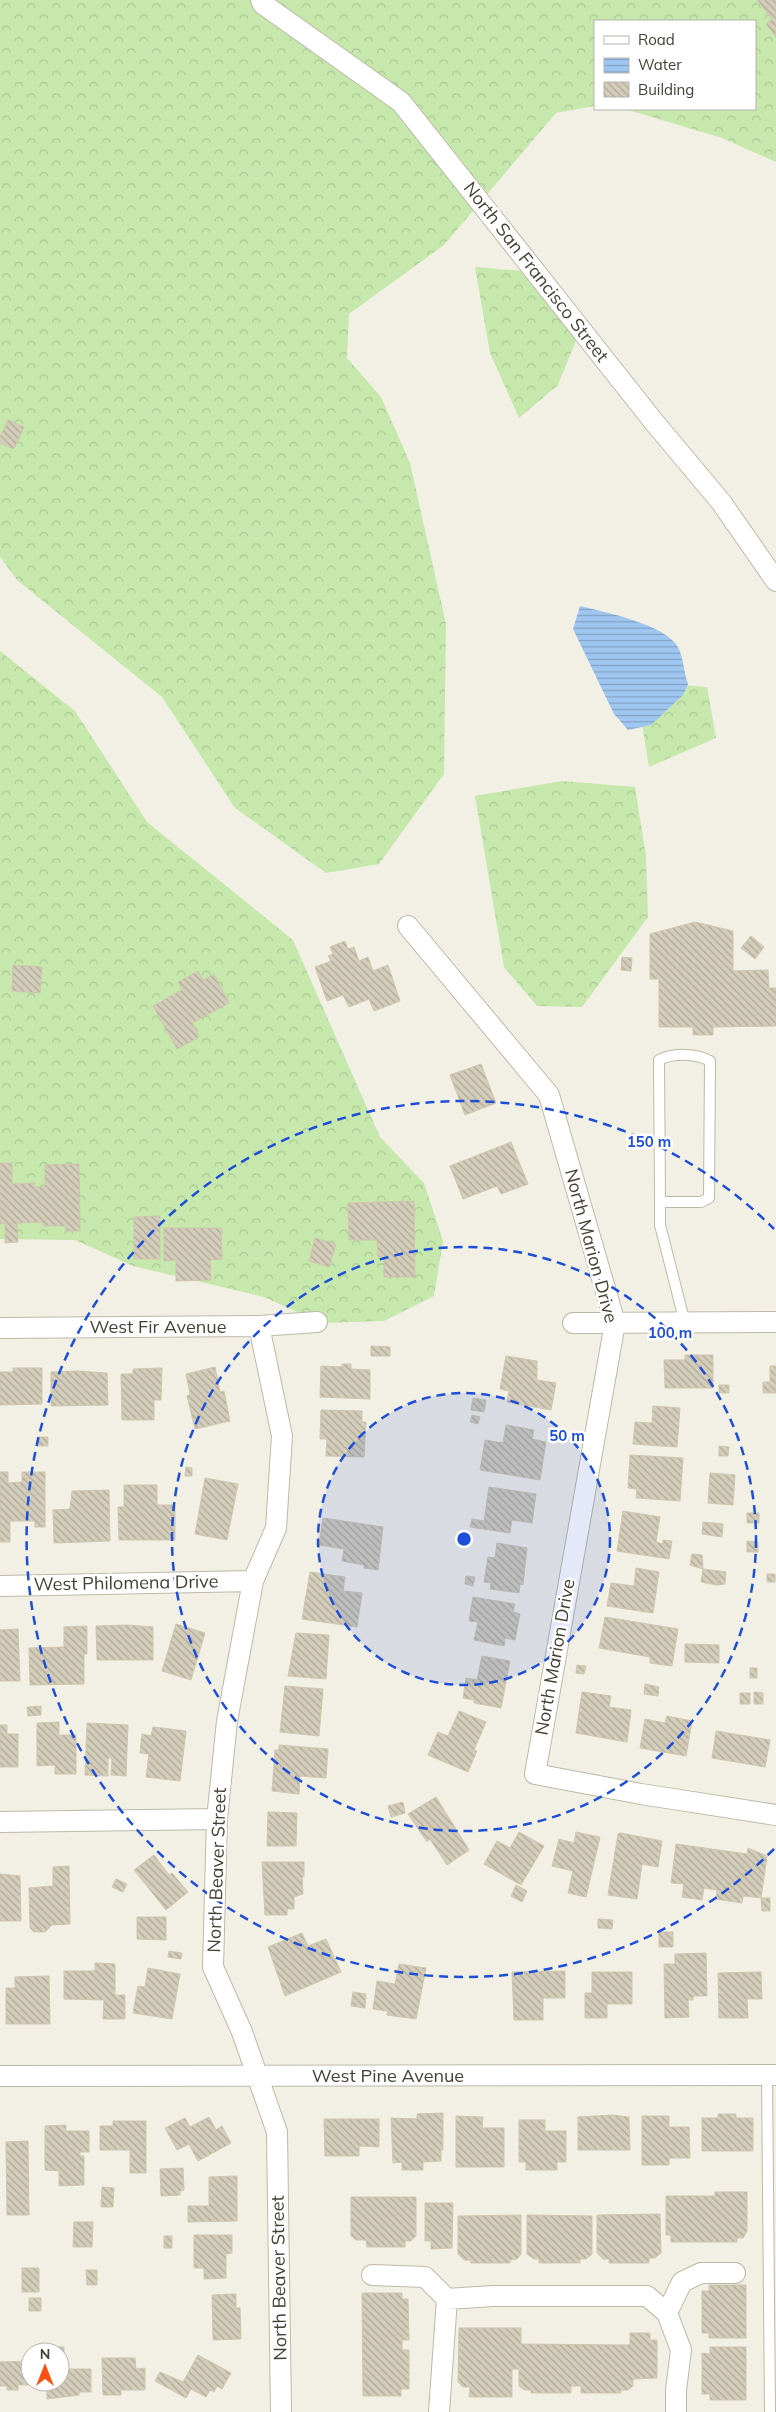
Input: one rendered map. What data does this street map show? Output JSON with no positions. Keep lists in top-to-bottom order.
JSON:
{
  "streets": {
    "street": [
      "North San Francisco Street",
      "North Marion Drive",
      "West Fir Avenue",
      "West Philomena Drive",
      "North Beaver Street",
      "West Pine Avenue"
    ]
  },
  "crossings": [
    ["West Fir Avenue", "North Beaver Street"],
    ["West Philomena Drive", "North Beaver Street"],
    ["North Beaver Street", "West Pine Avenue"]
  ],
  "legend": ["Road", "Water", "Building"],
  "north": "top",
  "rings": ["150 m", "100 m", "50 m"]
}
